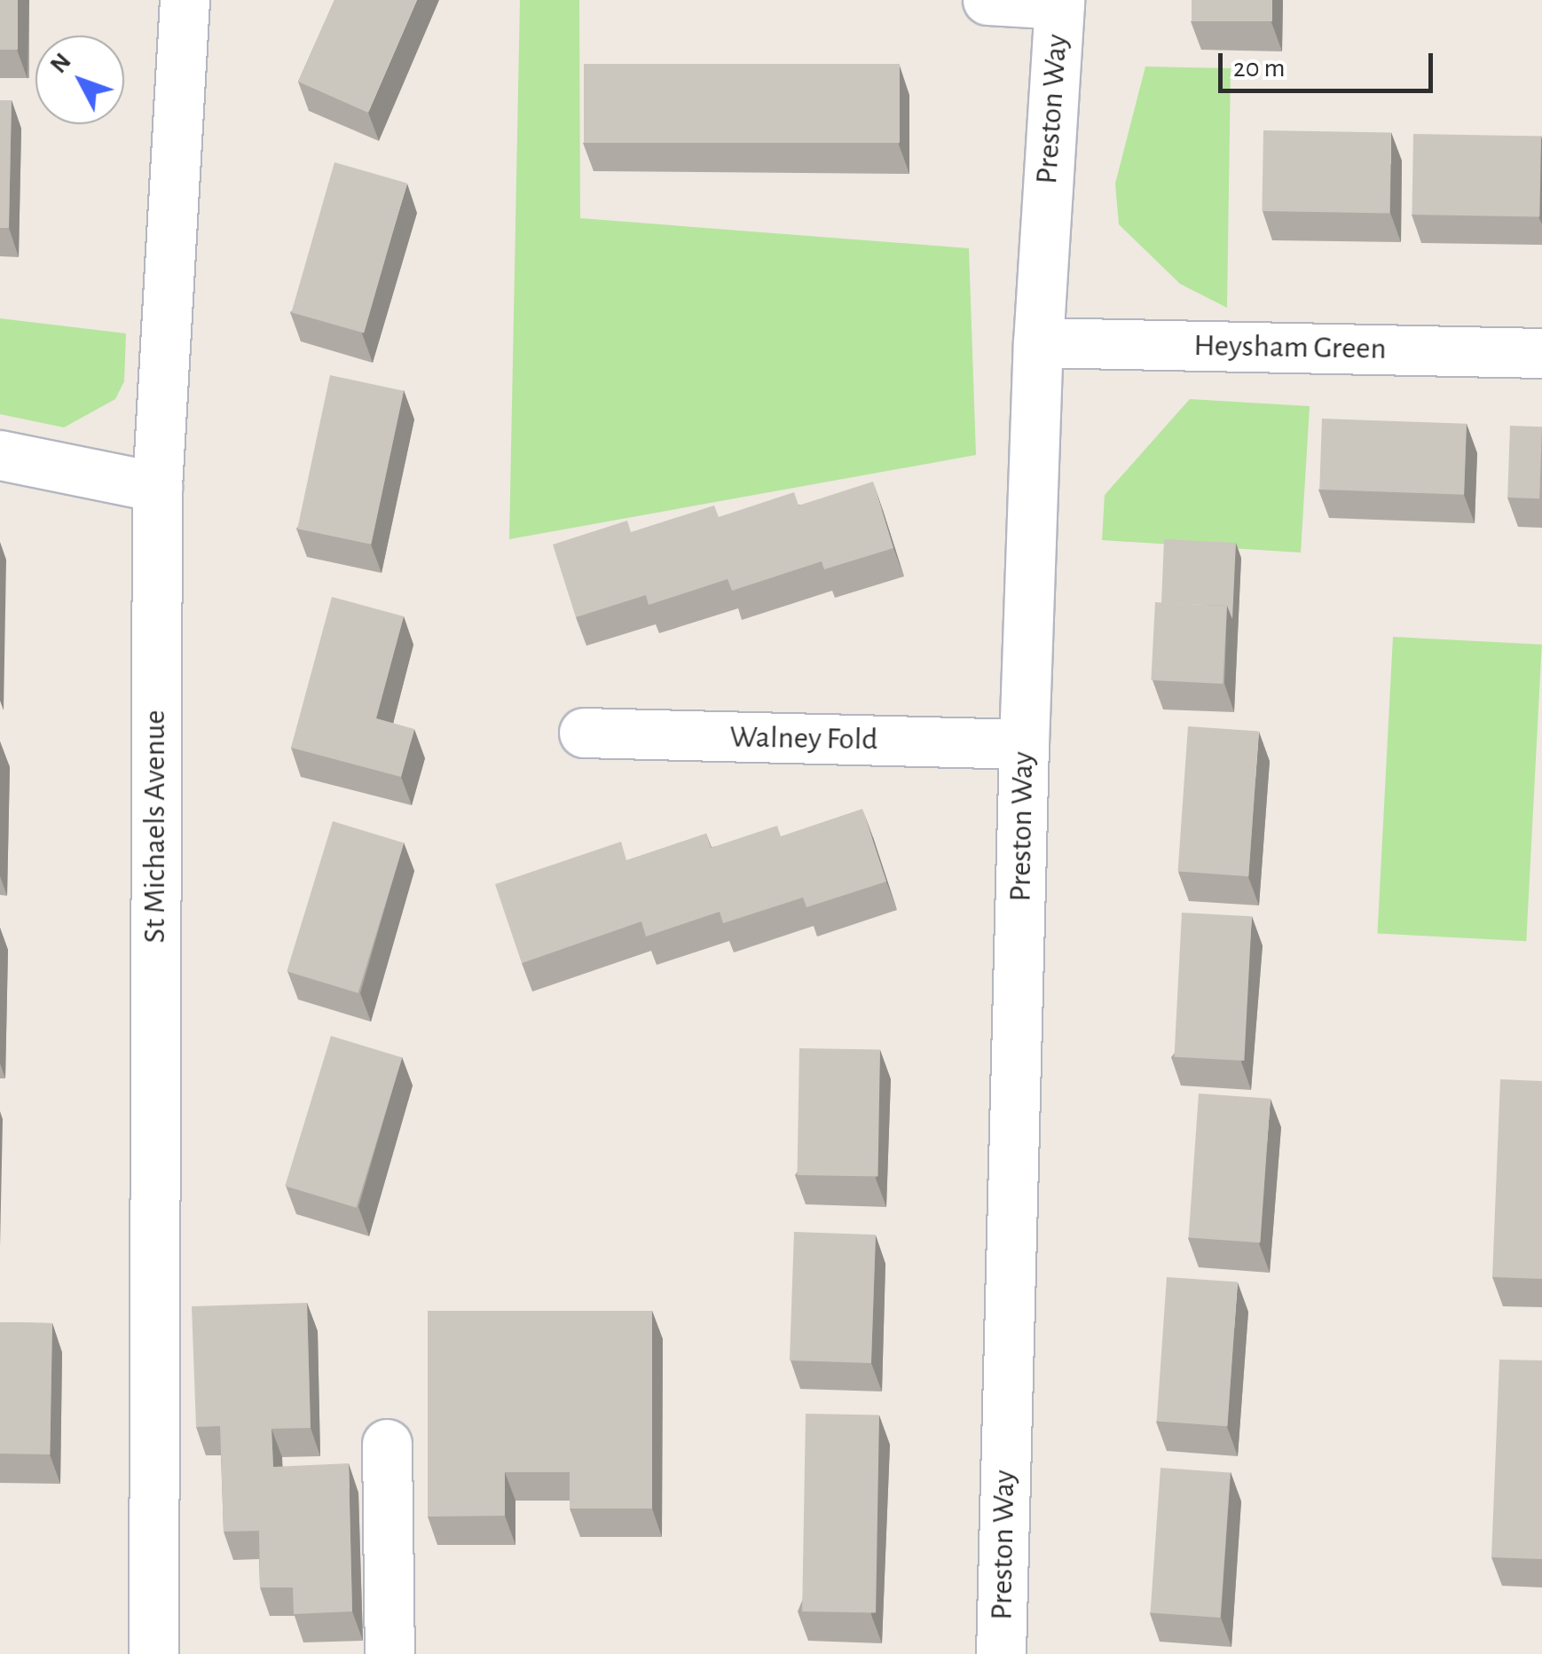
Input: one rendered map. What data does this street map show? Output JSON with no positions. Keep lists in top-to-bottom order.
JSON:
{
  "streets": {
    "street": [
      "Preston Way",
      "Heysham Green",
      "Walney Fold",
      "St Michaels Avenue"
    ]
  },
  "crossings": [
    ["Preston Way", "Heysham Green"],
    ["Preston Way", "Walney Fold"]
  ],
  "scale_bar": "20 m",
  "north": "top left"
}
